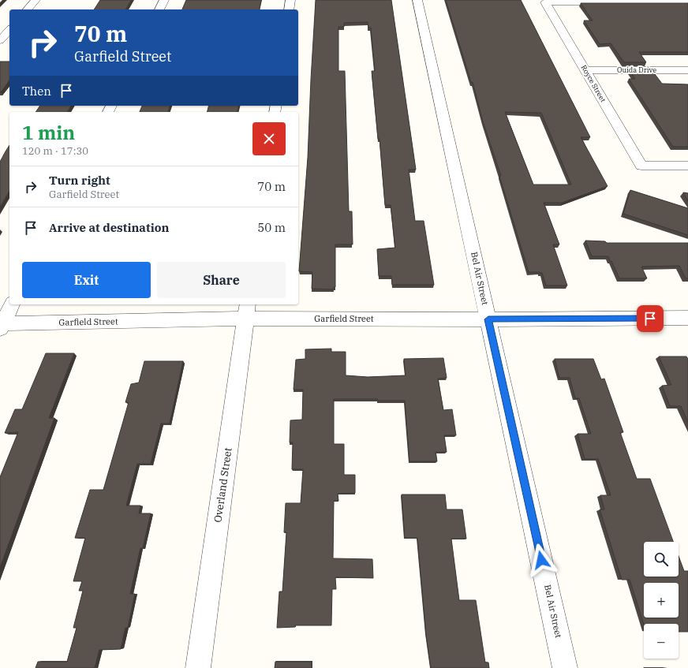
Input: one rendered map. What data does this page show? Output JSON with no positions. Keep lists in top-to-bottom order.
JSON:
{
  "streets": {
    "street": [
      "Ouida Drive",
      "Royce Street",
      "Bel Air Street",
      "Garfield Street",
      "Overland Street"
    ]
  },
  "crossings": [
    ["Ouida Drive", "Royce Street"],
    ["Bel Air Street", "Garfield Street"],
    ["Garfield Street", "Overland Street"]
  ],
  "page": {
    "turn": ["70 m", "Garfield Street"],
    "then": "Then",
    "heading": ["1 min", "120 m · 17:30"],
    "list": [
      {
        "name": "Turn right",
        "note": "Garfield Street",
        "value": "70 m"
      },
      {
        "name": "Arrive at destination",
        "value": "50 m"
      }
    ],
    "buttons": ["Exit", "Share"],
    "map_buttons": ["+", "−"]
  }
}
